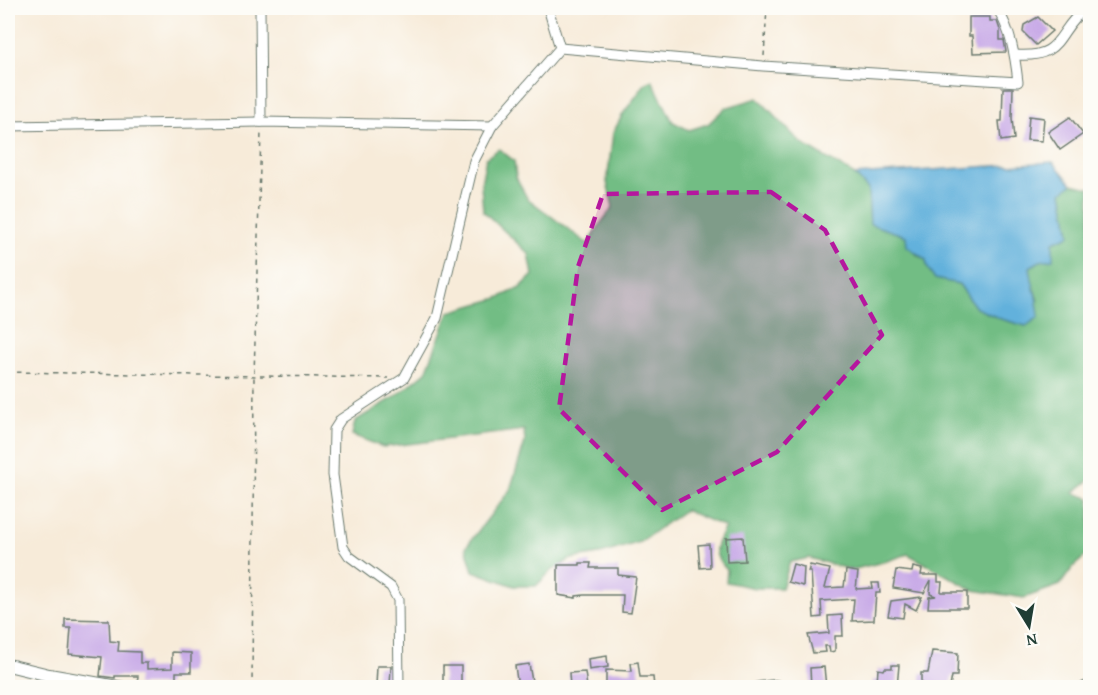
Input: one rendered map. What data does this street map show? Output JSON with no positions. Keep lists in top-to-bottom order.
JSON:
{
  "north": "bottom"
}
